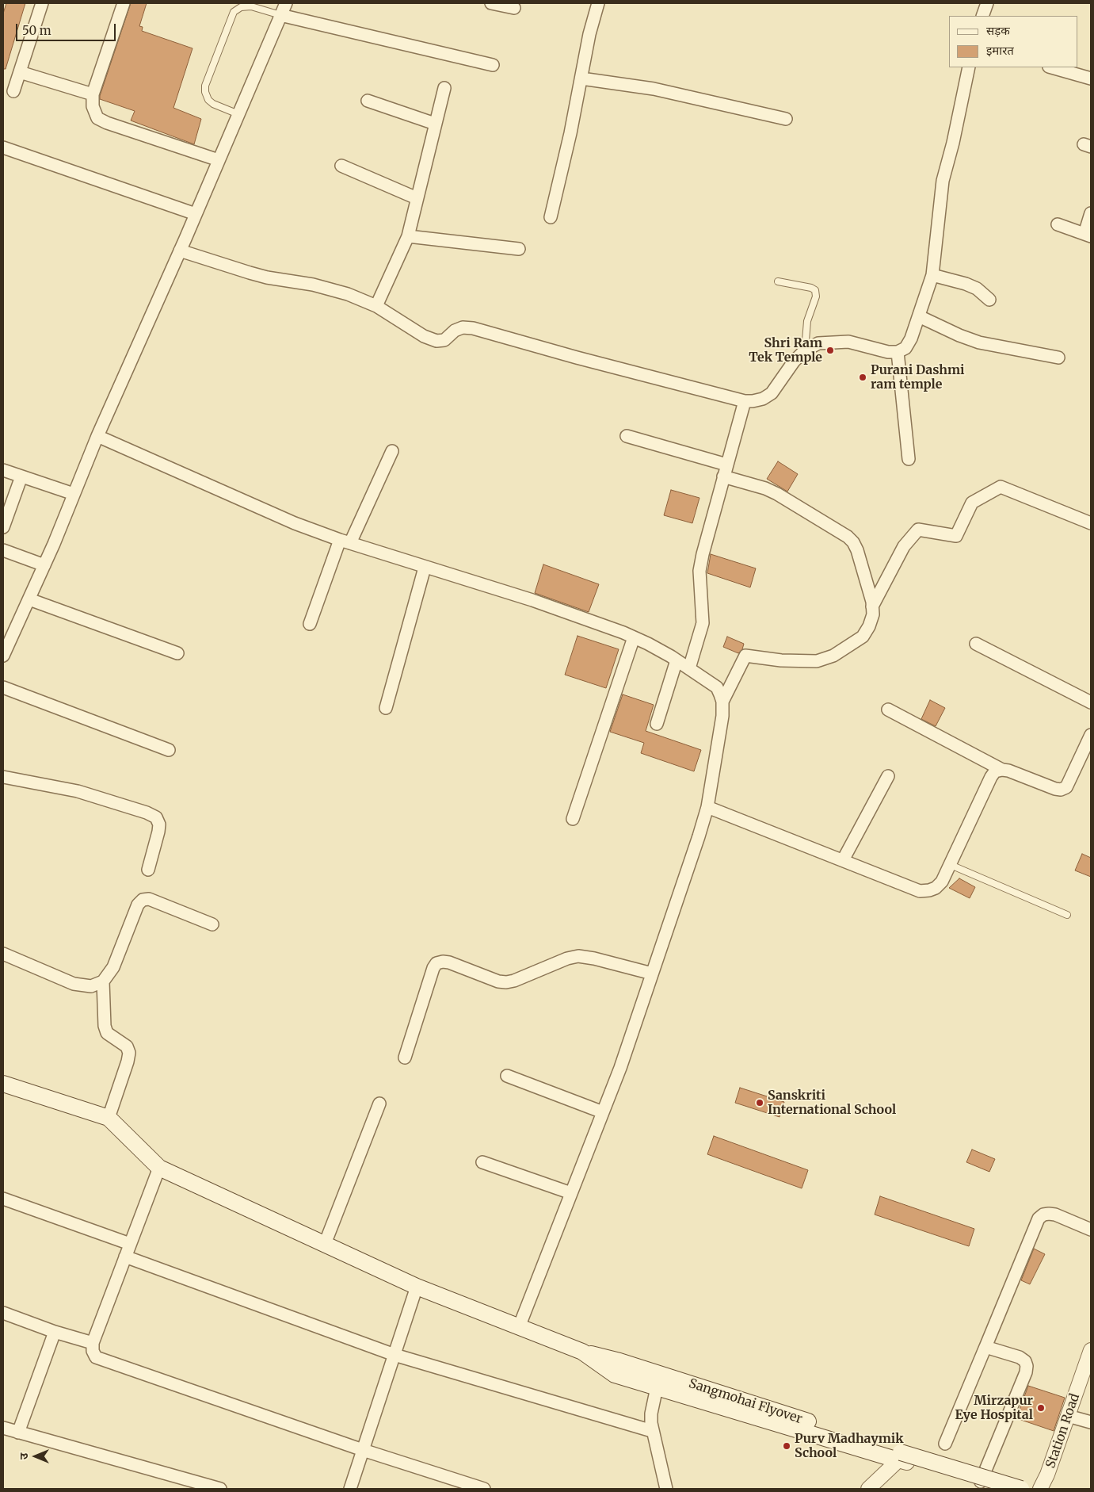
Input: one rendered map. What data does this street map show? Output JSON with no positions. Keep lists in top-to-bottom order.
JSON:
{
  "streets": {
    "main road": ["Sangmohai Flyover"],
    "street": ["Station Road"]
  },
  "places": [
    "Shri Ram Tek Temple",
    "Purani Dashmi ram temple",
    "Sanskriti International School",
    "Mirzapur Eye Hospital",
    "Purv Madhaymik School"
  ],
  "legend": ["सड़क", "इमारत"],
  "scale_bar": "50 m",
  "north": "left"
}
